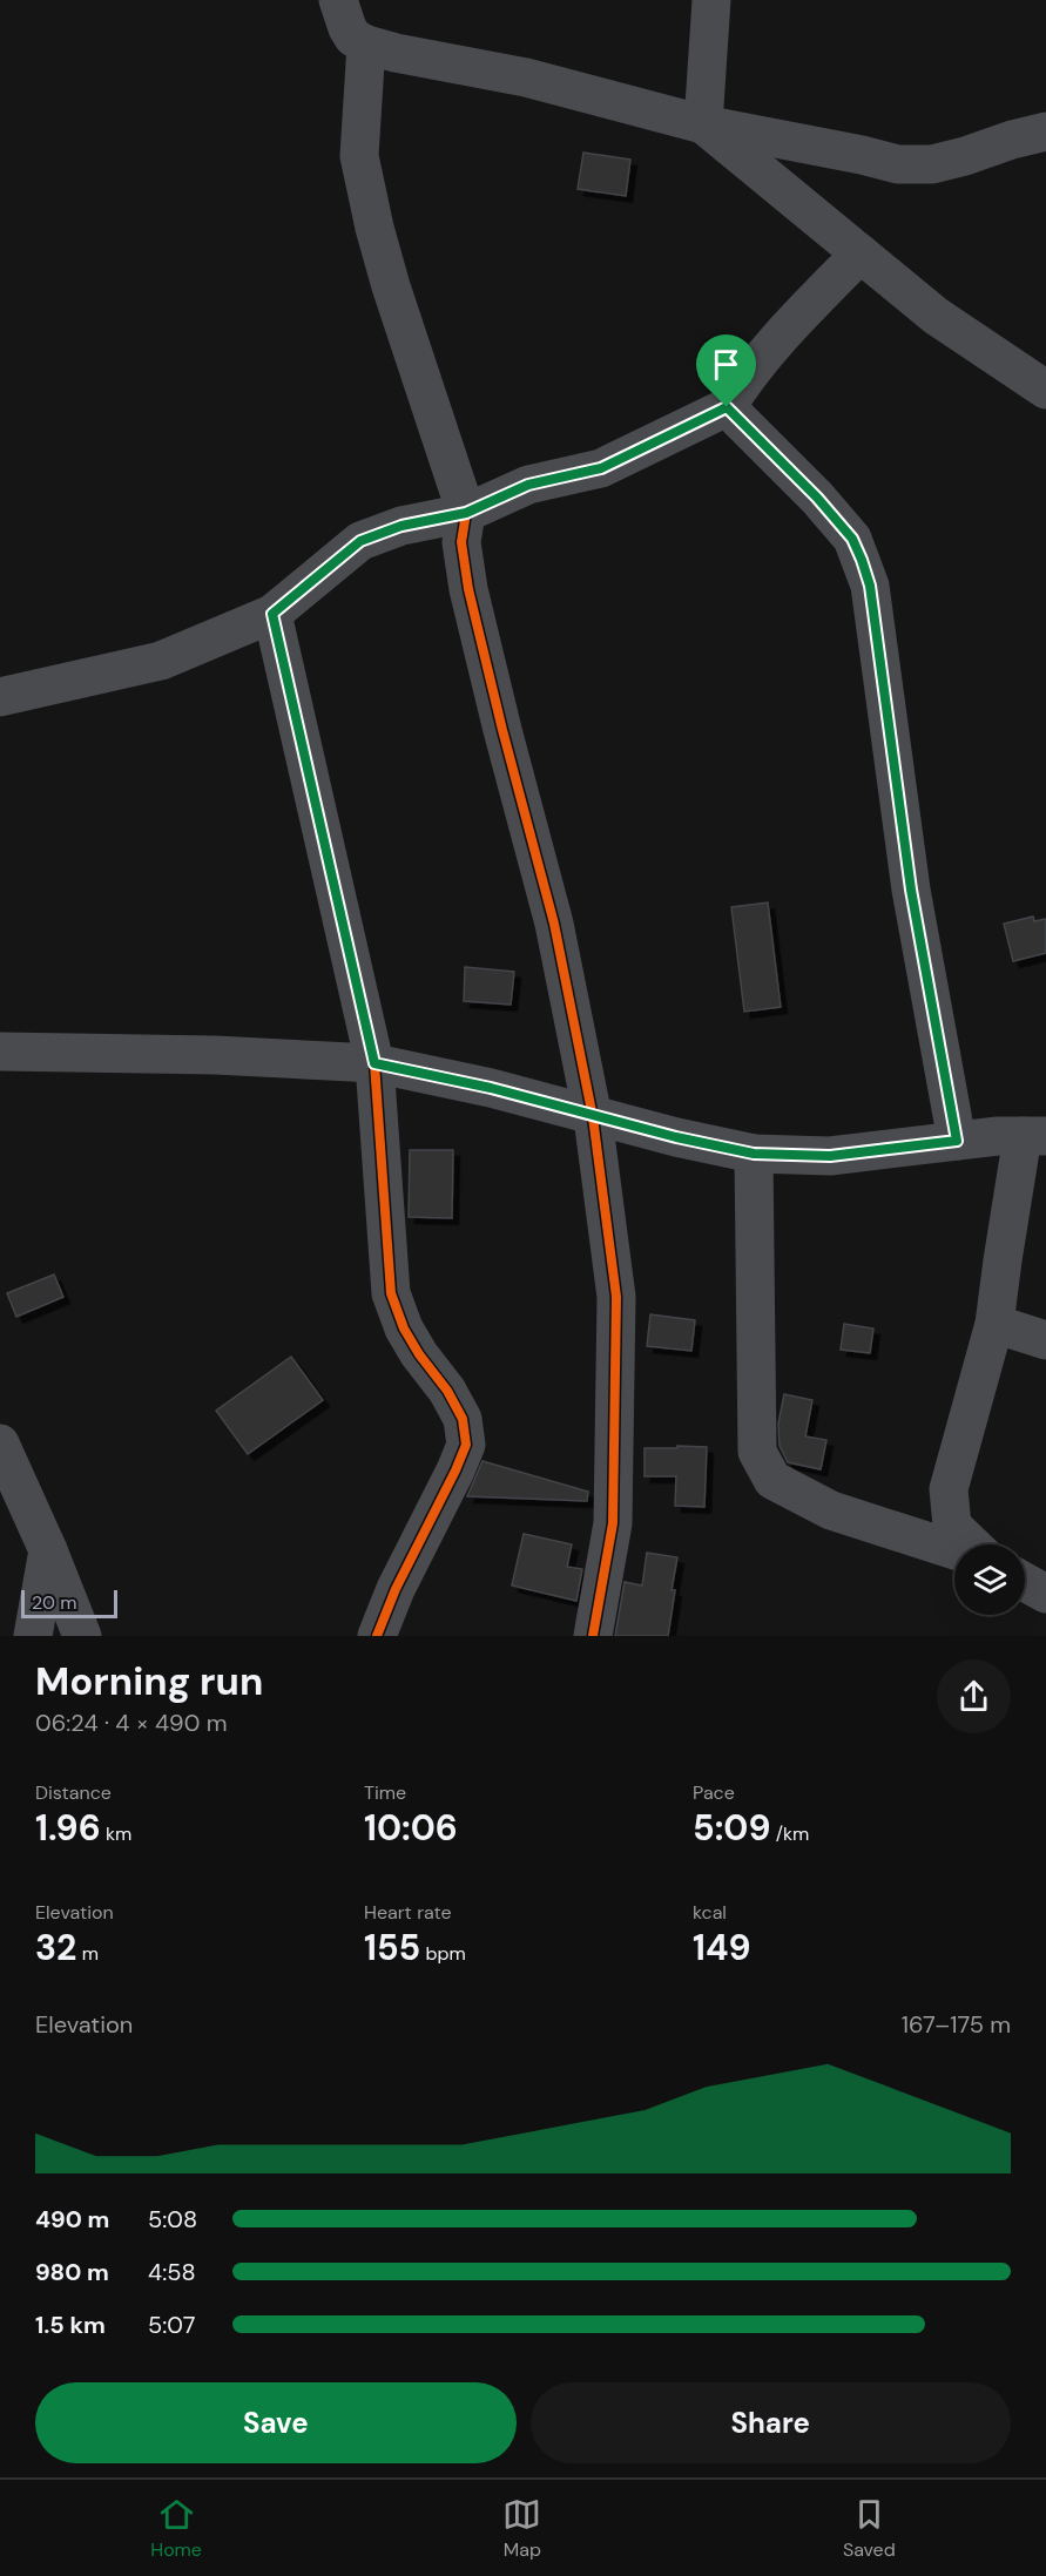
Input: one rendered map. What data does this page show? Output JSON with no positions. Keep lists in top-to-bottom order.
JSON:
{
  "scale_bar": "20 m",
  "page": {
    "scale": "20 m",
    "heading": ["Morning run", "06:24 · 4 × 490 m"],
    "stats": [
      ["Distance", "1.96 km"],
      ["Time", "10:06"],
      ["Pace", "5:09 /km"],
      ["Elevation", "32 m"],
      ["Heart rate", "155 bpm"],
      ["kcal", "149"]
    ],
    "chart": ["Elevation", "167–175 m"],
    "list": [
      {
        "name": "490 m",
        "note": "5:08"
      },
      {
        "name": "980 m",
        "note": "4:58"
      },
      {
        "name": "1.5 km",
        "note": "5:07"
      }
    ],
    "buttons": ["Save", "Share"],
    "tabs": ["Home", "Map", "Saved"]
  }
}
